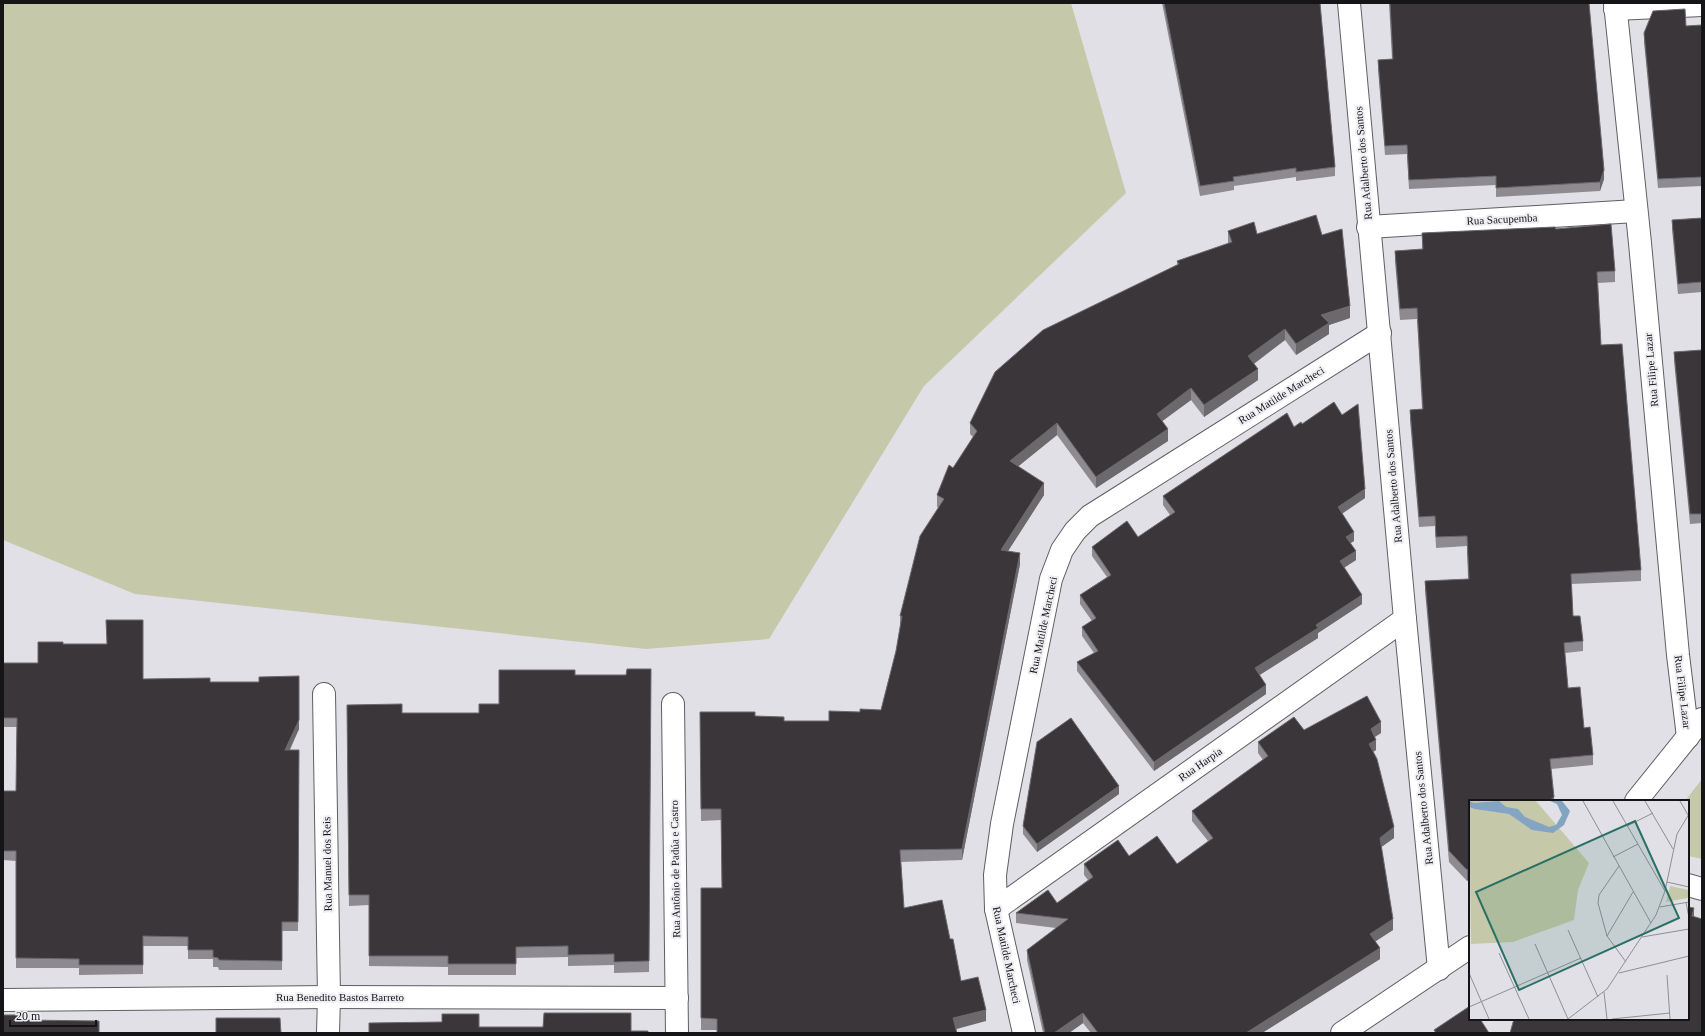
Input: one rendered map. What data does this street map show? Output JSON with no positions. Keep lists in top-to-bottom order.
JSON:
{
  "streets": {
    "street": [
      "Rua Adalberto dos Santos",
      "Rua Sacupemba",
      "Rua Filipe Lazar",
      "Rua Matilde Marcheci",
      "Rua Harpia",
      "Rua Manuel dos Reis",
      "Rua Antônio de Padúa e Castro",
      "Rua Benedito Bastos Barreto"
    ]
  },
  "crossings": [
    ["Rua Adalberto dos Santos", "Rua Sacupemba"],
    ["Rua Adalberto dos Santos", "Rua Matilde Marcheci"],
    ["Rua Adalberto dos Santos", "Rua Harpia"],
    ["Rua Sacupemba", "Rua Filipe Lazar"],
    ["Rua Matilde Marcheci", "Rua Harpia"],
    ["Rua Manuel dos Reis", "Rua Benedito Bastos Barreto"],
    ["Rua Antônio de Padúa e Castro", "Rua Benedito Bastos Barreto"]
  ],
  "scale_bar": "20 m"
}
